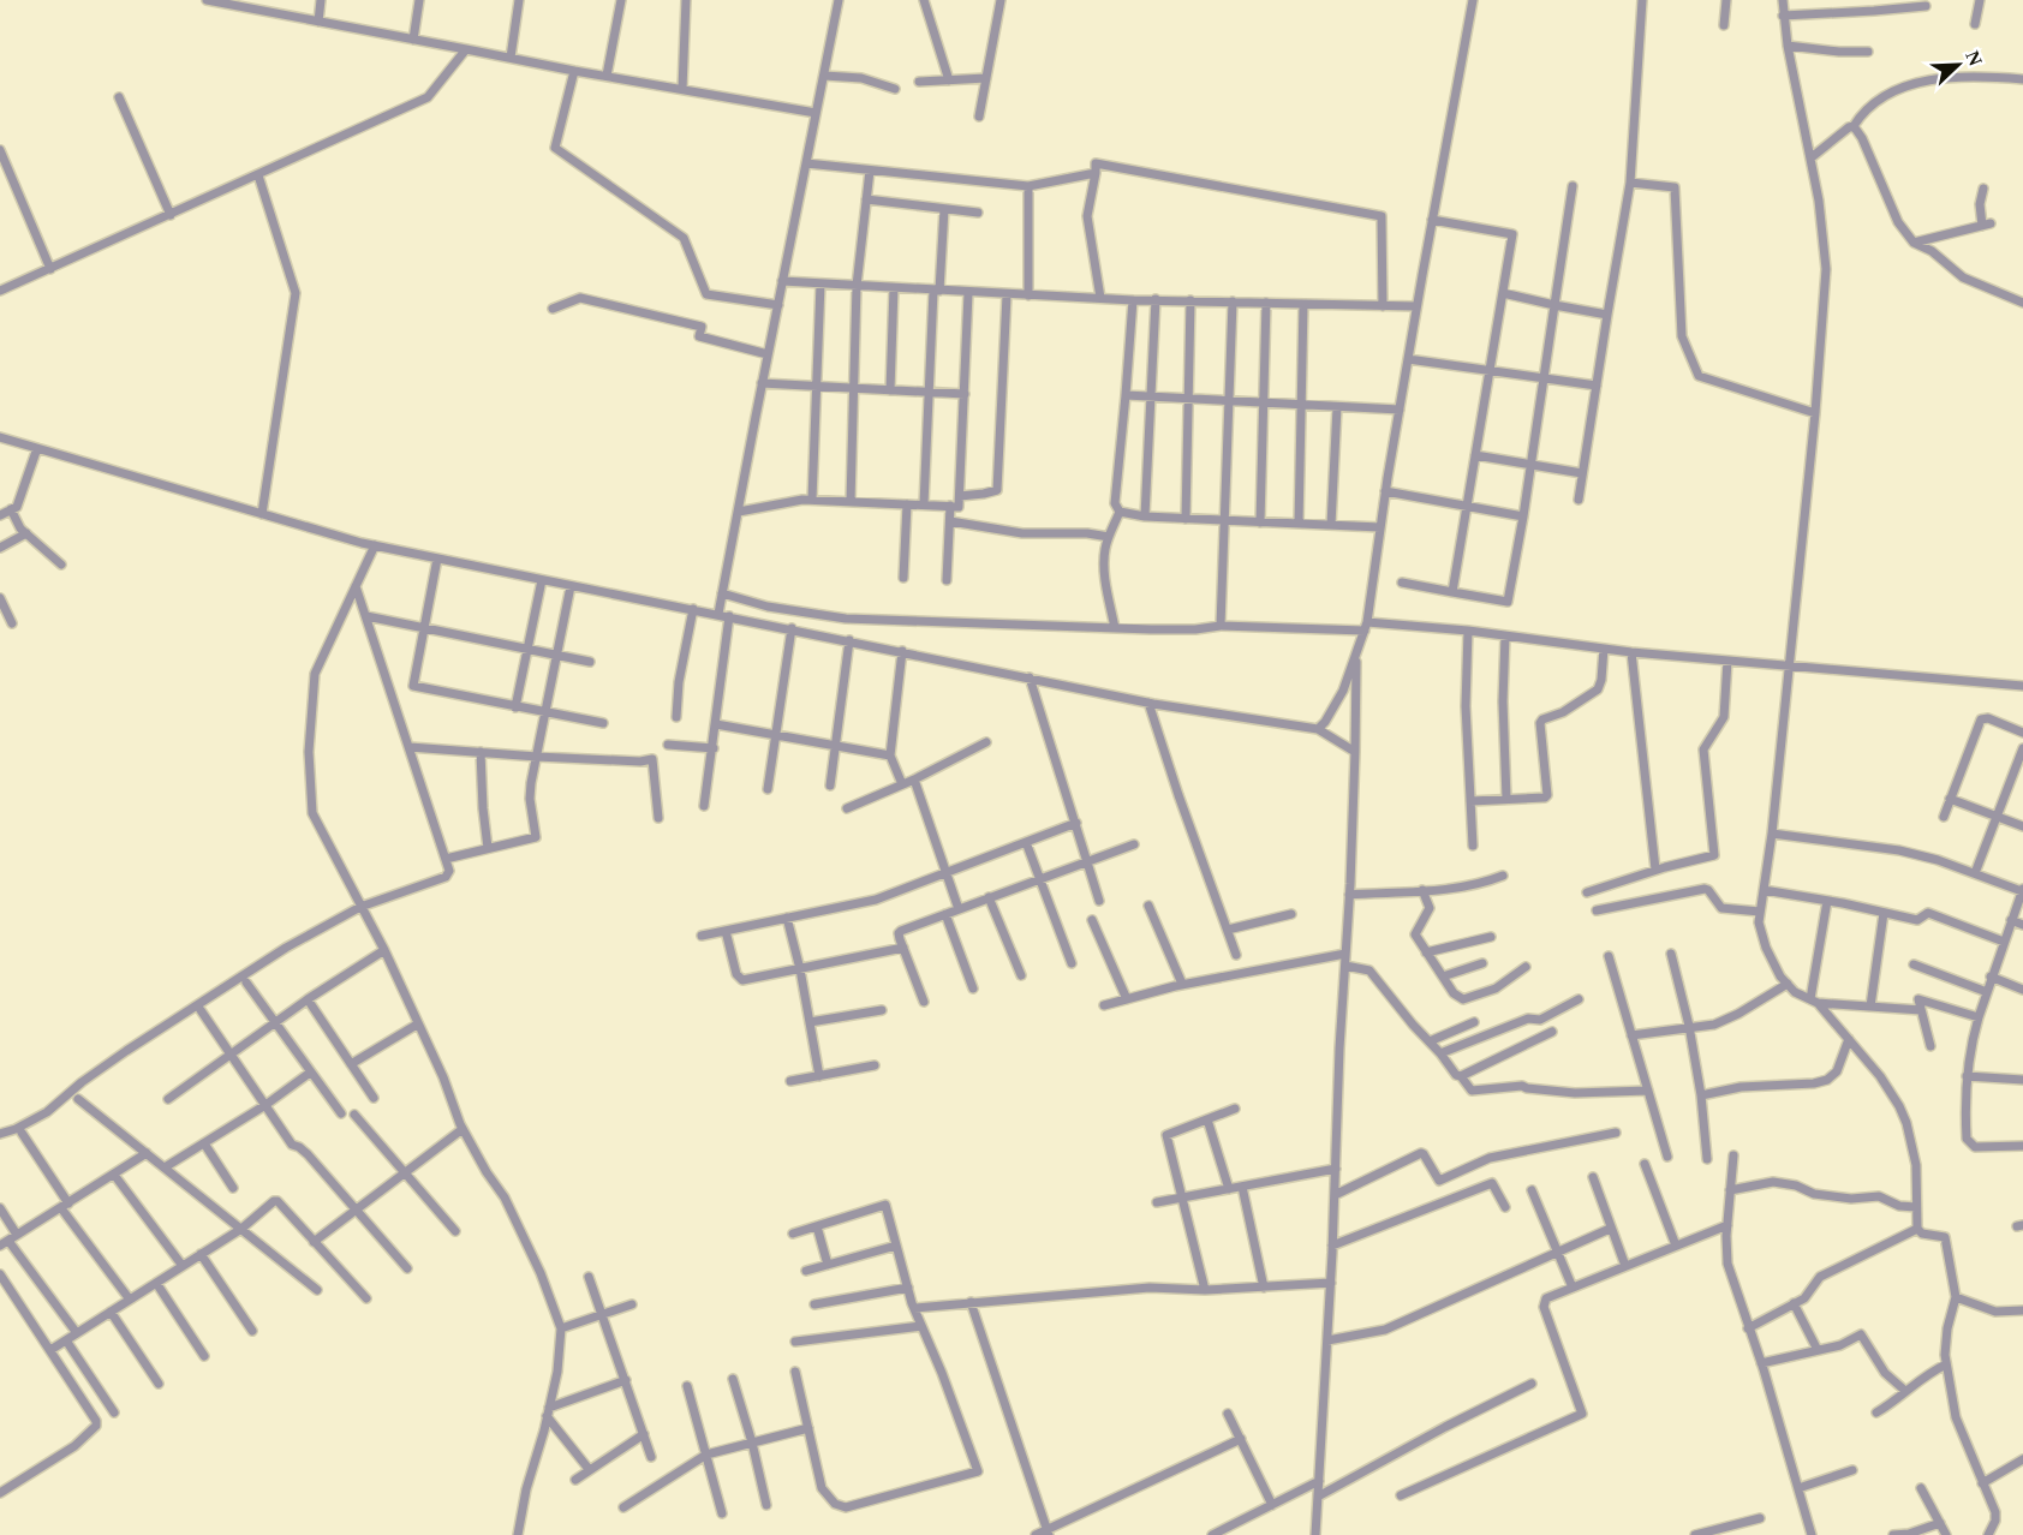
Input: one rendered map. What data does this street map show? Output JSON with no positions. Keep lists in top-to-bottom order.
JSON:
{
  "north": "top right"
}
